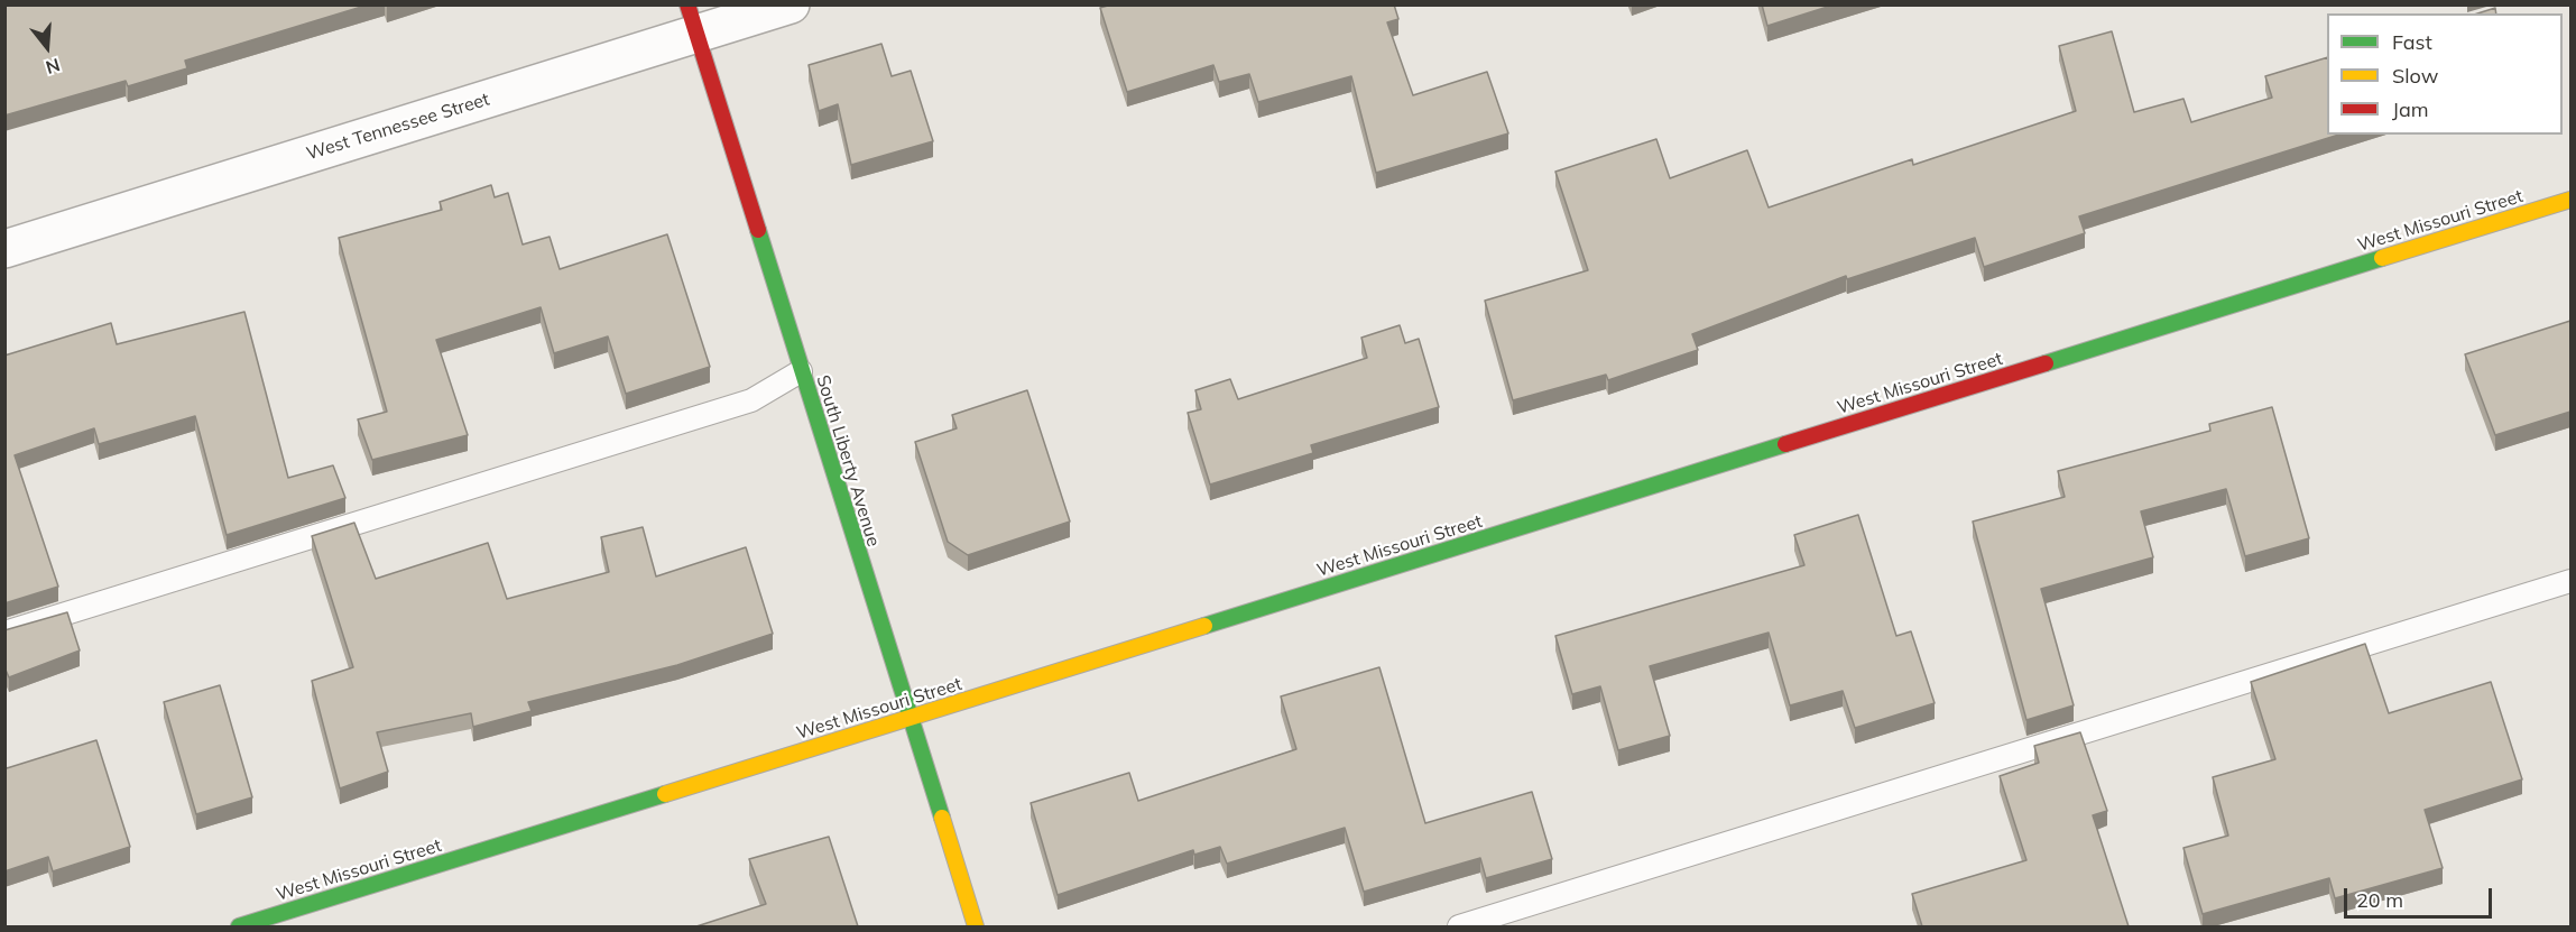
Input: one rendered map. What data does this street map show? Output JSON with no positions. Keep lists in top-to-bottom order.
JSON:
{
  "streets": {
    "street": ["West Tennessee Street", "West Missouri Street", "South Liberty Avenue"]
  },
  "crossings": [
    ["West Tennessee Street", "South Liberty Avenue"],
    ["West Missouri Street", "South Liberty Avenue"]
  ],
  "legend": ["Fast", "Slow", "Jam"],
  "scale_bar": "20 m",
  "north": "bottom"
}
